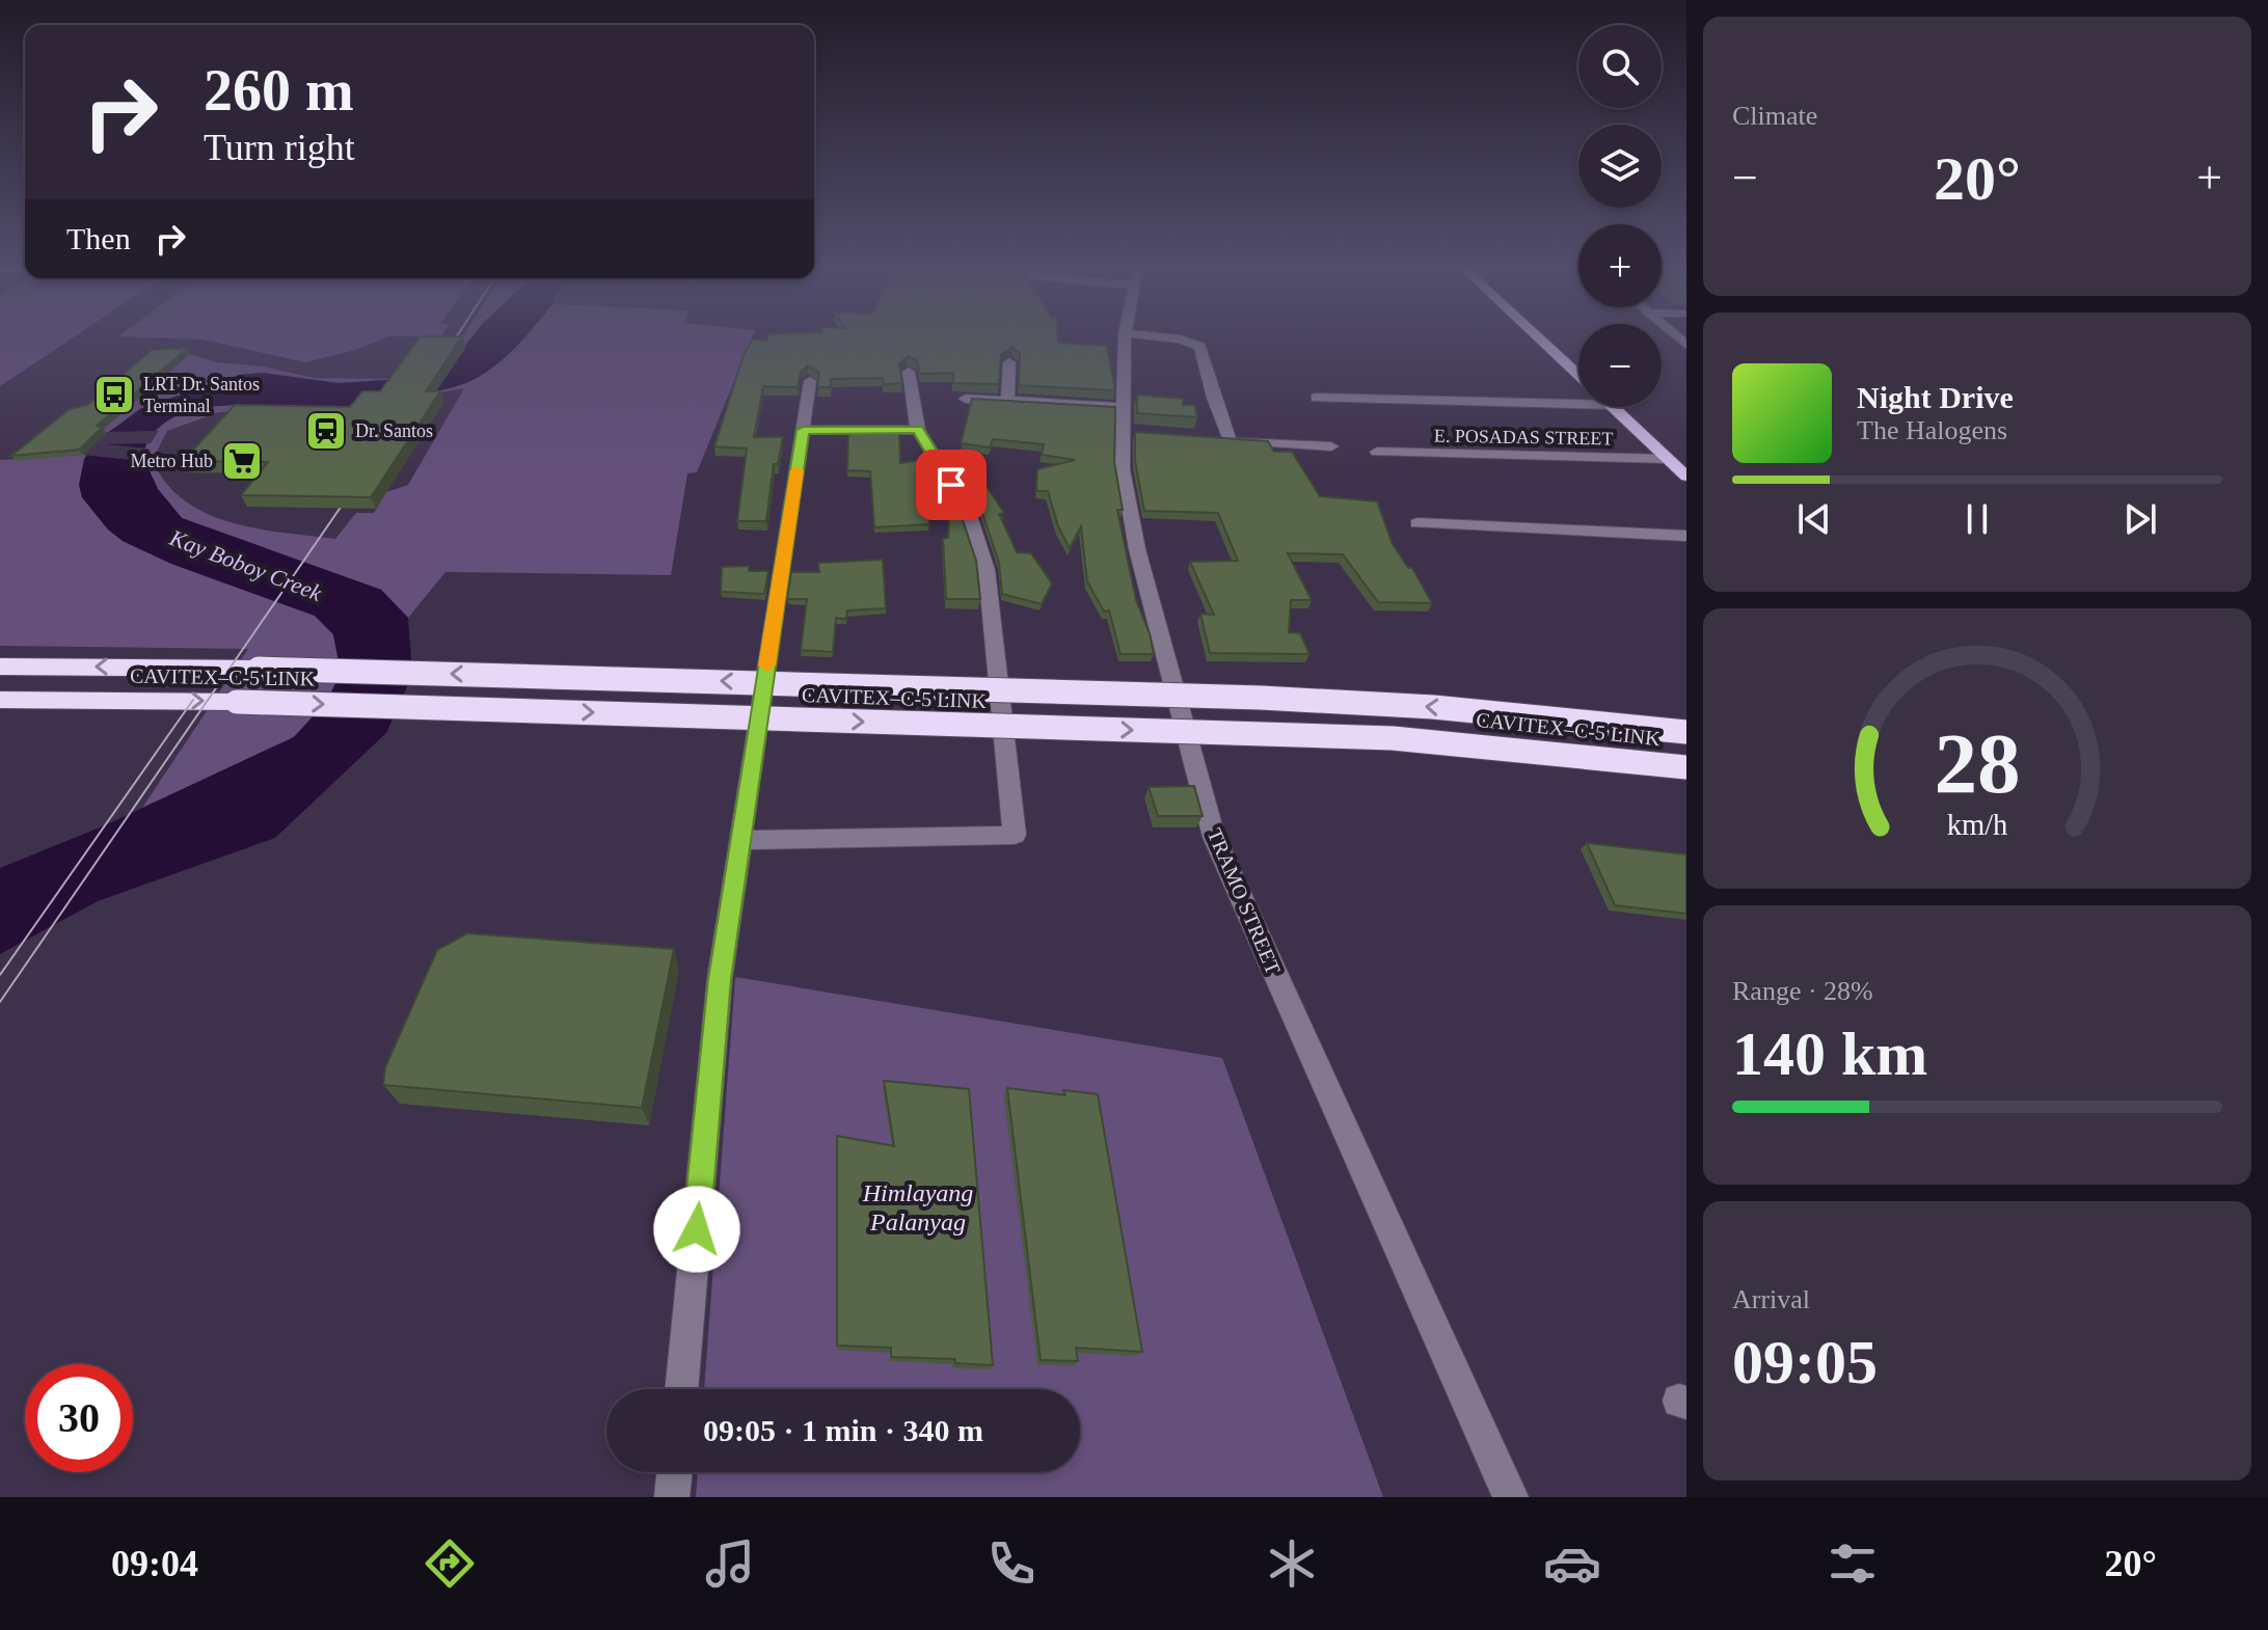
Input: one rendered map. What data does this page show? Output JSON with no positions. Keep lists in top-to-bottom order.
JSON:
{
  "streets": {
    "highway": ["CAVITEX–C-5 LINK"],
    "street": ["E. POSADAS STREET", "TRAMO STREET"]
  },
  "water": ["Kay Boboy Creek"],
  "parks": ["Himlayang Palanyag"],
  "places": {
    "bus stop": ["LRT Dr. Santos Terminal"],
    "station": ["Dr. Santos"],
    "supermarket": ["Metro Hub"]
  },
  "page": {
    "tile": [
      "Climate",
      ["Range · 28%", "140 km"],
      ["Arrival", "09:05"]
    ],
    "map_buttons": ["+", "−"],
    "turn": ["260 m", "Turn right"],
    "heat": ["−", "20°", "+"],
    "then": "Then",
    "song": ["Night Drive", "The Halogens"],
    "limit": "30",
    "trip": "09:05 · 1 min · 340 m",
    "tabs": ["09:04", "20°"],
    "gauge": ["28", "km/h"]
  }
}
